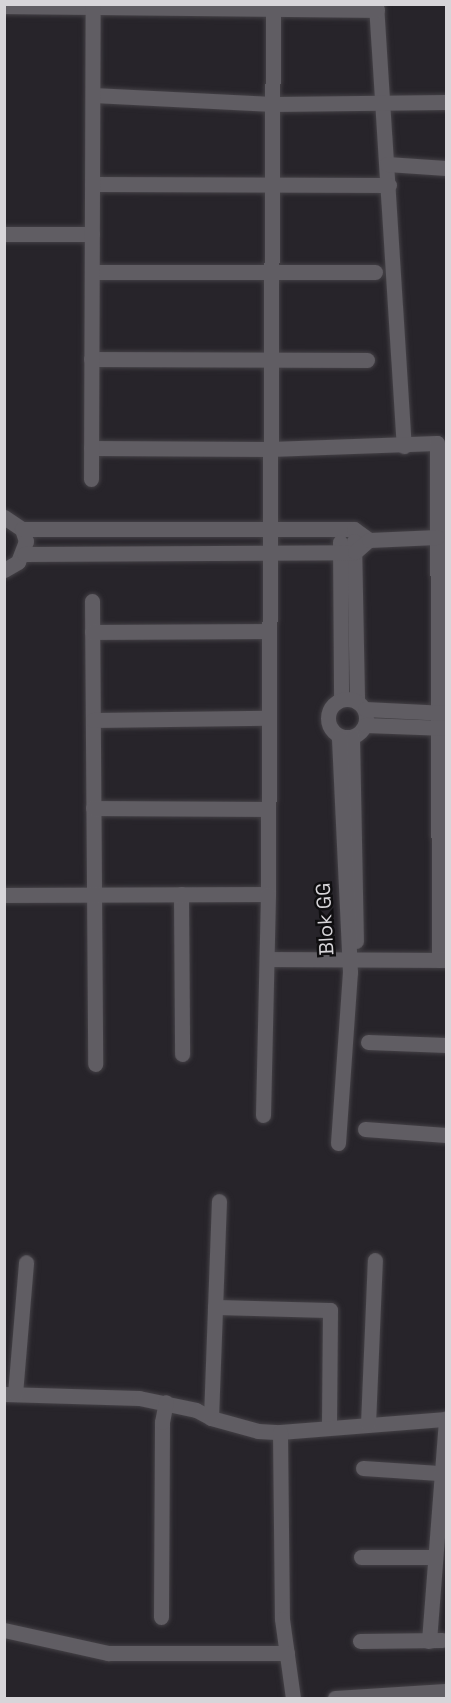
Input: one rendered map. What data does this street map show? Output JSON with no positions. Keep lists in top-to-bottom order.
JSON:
{
  "streets": {
    "street": ["Blok GG"]
  }
}
